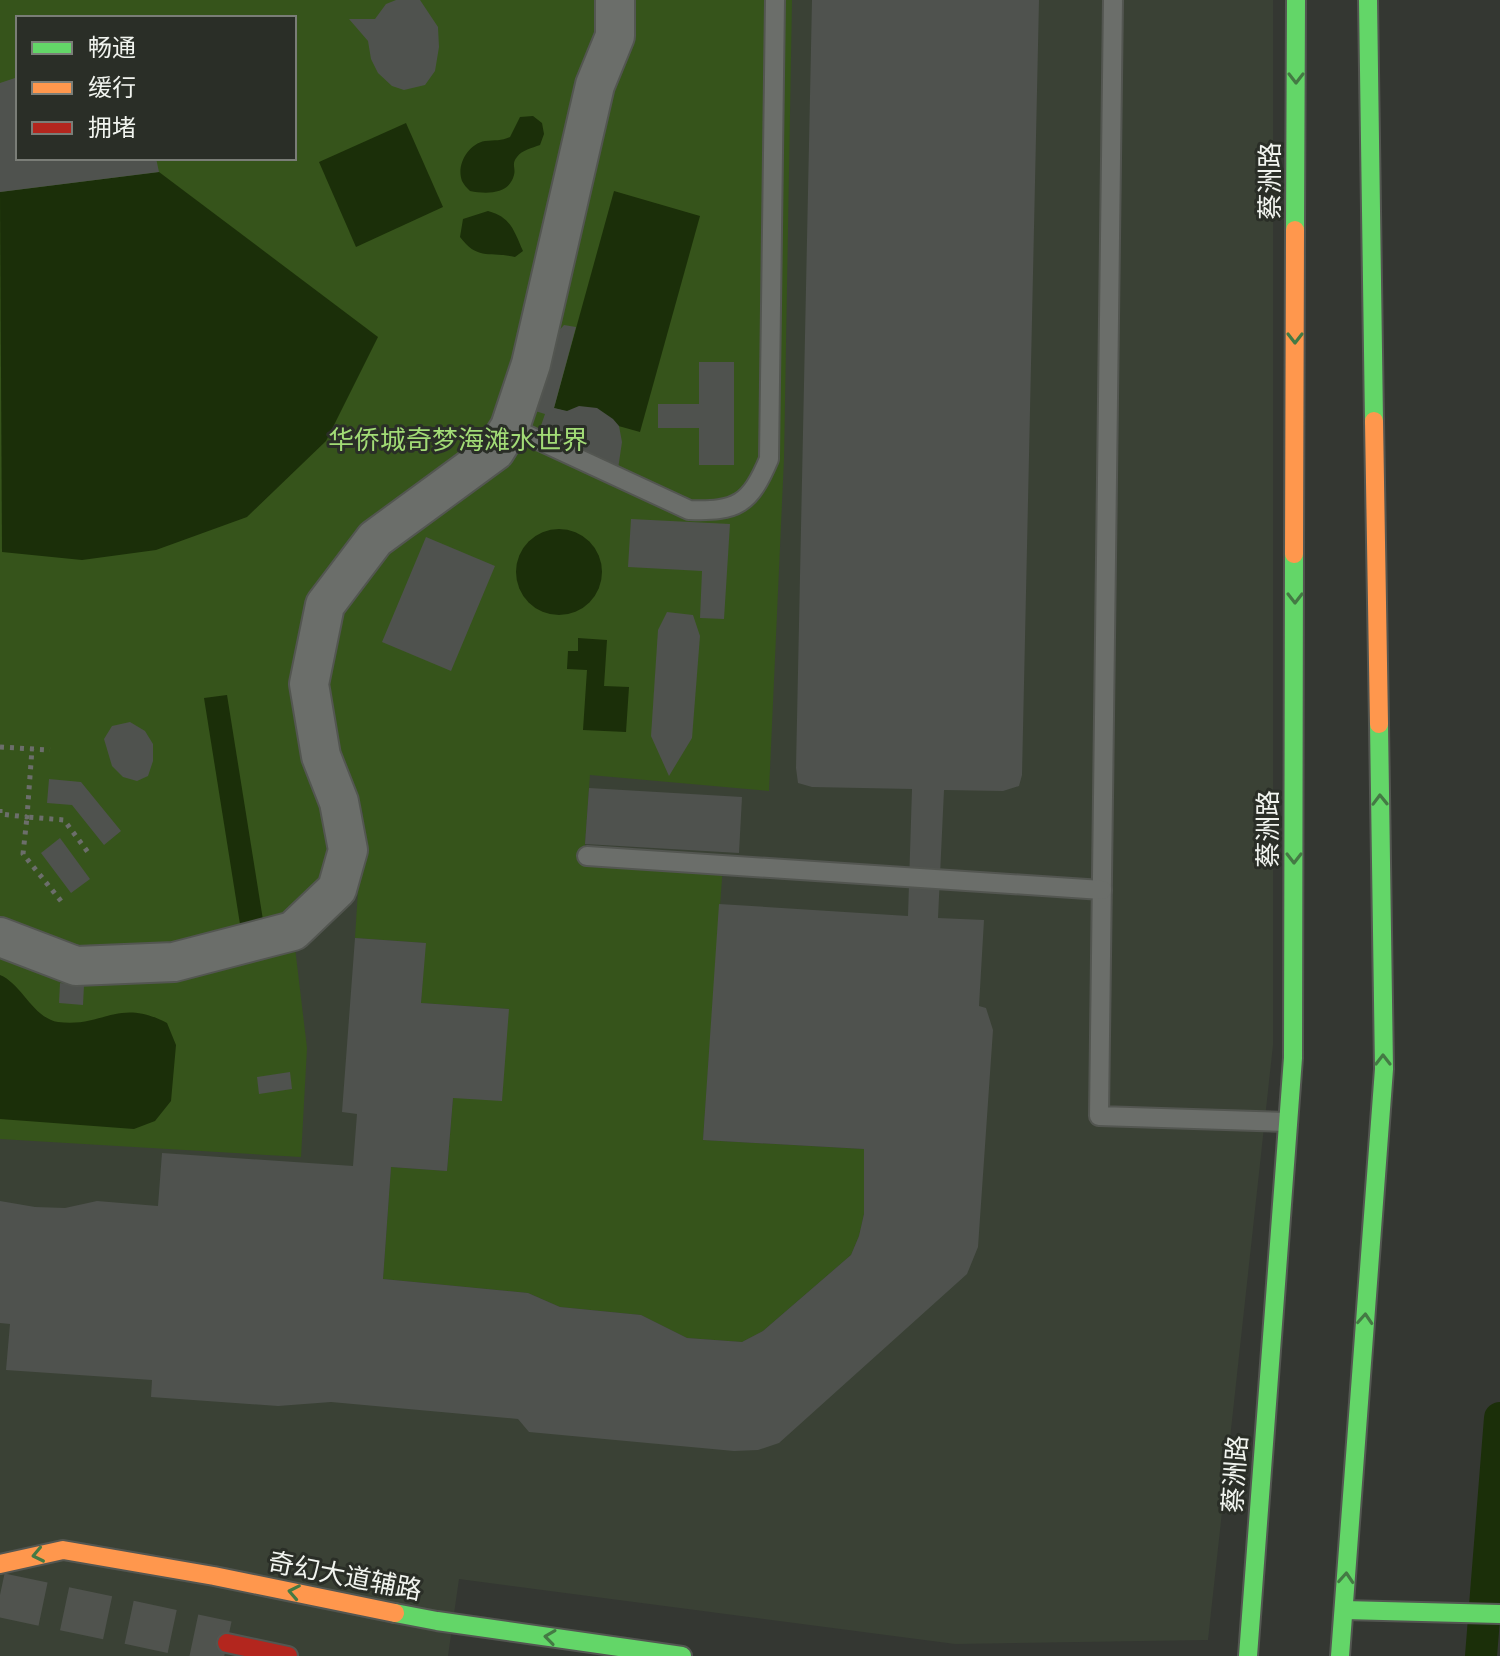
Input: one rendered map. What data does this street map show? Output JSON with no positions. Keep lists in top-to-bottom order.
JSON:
{
  "streets": {
    "main road": ["蔡洲路", "奇幻大道辅路"]
  },
  "one_way": ["奇幻大道辅路"],
  "parks": ["华侨城奇梦海滩水世界"],
  "legend": ["畅通", "缓行", "拥堵"]
}
